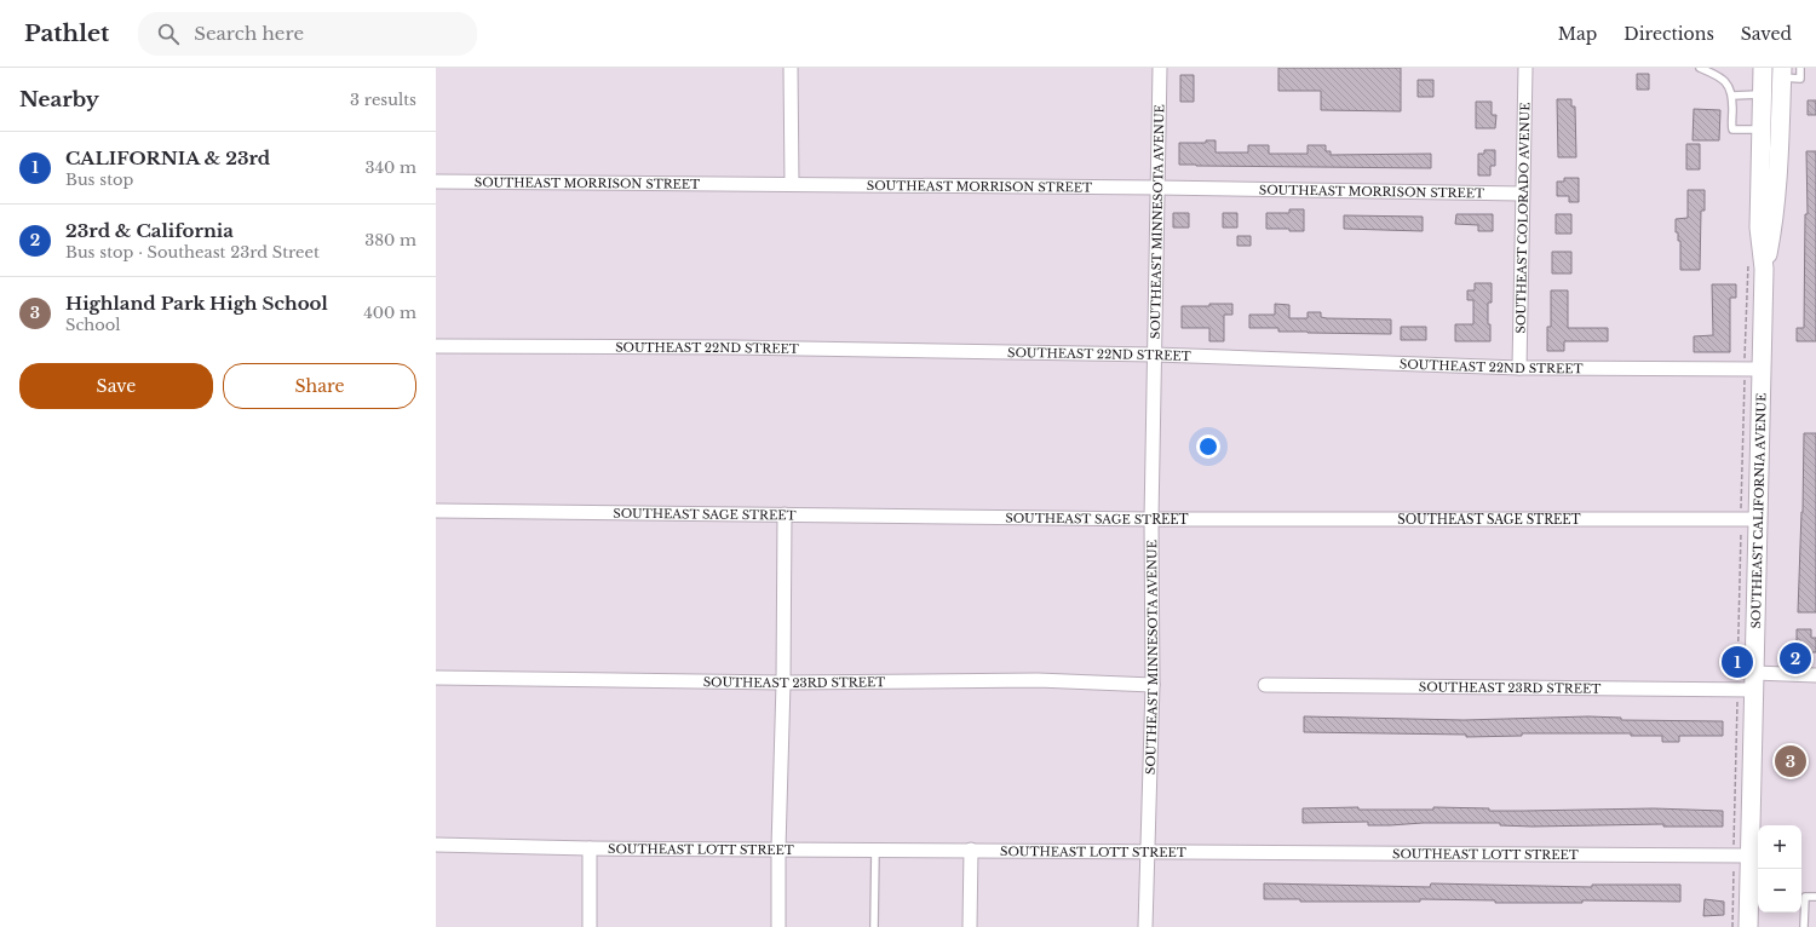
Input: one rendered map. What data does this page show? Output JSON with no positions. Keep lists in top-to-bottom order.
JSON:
{
  "streets": {
    "main road": ["SOUTHEAST CALIFORNIA AVENUE"],
    "street": [
      "SOUTHEAST MORRISON STREET",
      "SOUTHEAST COLORADO AVENUE",
      "SOUTHEAST MINNESOTA AVENUE",
      "SOUTHEAST 22ND STREET",
      "SOUTHEAST SAGE STREET",
      "SOUTHEAST 23RD STREET",
      "SOUTHEAST LOTT STREET"
    ]
  },
  "crossings": [
    ["SOUTHEAST MORRISON STREET", "SOUTHEAST COLORADO AVENUE"],
    ["SOUTHEAST MORRISON STREET", "SOUTHEAST MINNESOTA AVENUE"],
    ["SOUTHEAST COLORADO AVENUE", "SOUTHEAST 22ND STREET"],
    ["SOUTHEAST MINNESOTA AVENUE", "SOUTHEAST 22ND STREET"],
    ["SOUTHEAST MINNESOTA AVENUE", "SOUTHEAST SAGE STREET"],
    ["SOUTHEAST MINNESOTA AVENUE", "SOUTHEAST 23RD STREET"],
    ["SOUTHEAST MINNESOTA AVENUE", "SOUTHEAST LOTT STREET"],
    ["SOUTHEAST 22ND STREET", "SOUTHEAST CALIFORNIA AVENUE"],
    ["SOUTHEAST CALIFORNIA AVENUE", "SOUTHEAST SAGE STREET"],
    ["SOUTHEAST CALIFORNIA AVENUE", "SOUTHEAST 23RD STREET"],
    ["SOUTHEAST CALIFORNIA AVENUE", "SOUTHEAST LOTT STREET"]
  ],
  "page": {
    "header": "Pathlet",
    "search": "Search here",
    "nav": ["Map", "Directions", "Saved"],
    "heading": ["Nearby", "3 results"],
    "list": [
      {
        "mark": "1",
        "name": "CALIFORNIA & 23rd",
        "note": "Bus stop",
        "value": "340 m"
      },
      {
        "mark": "2",
        "name": "23rd & California",
        "note": "Bus stop · Southeast 23rd Street",
        "value": "380 m"
      },
      {
        "mark": "3",
        "name": "Highland Park High School",
        "note": "School",
        "value": "400 m"
      }
    ],
    "buttons": ["Save", "Share"],
    "pins": ["2", "1", "3"],
    "map_buttons": ["+", "−"]
  }
}
